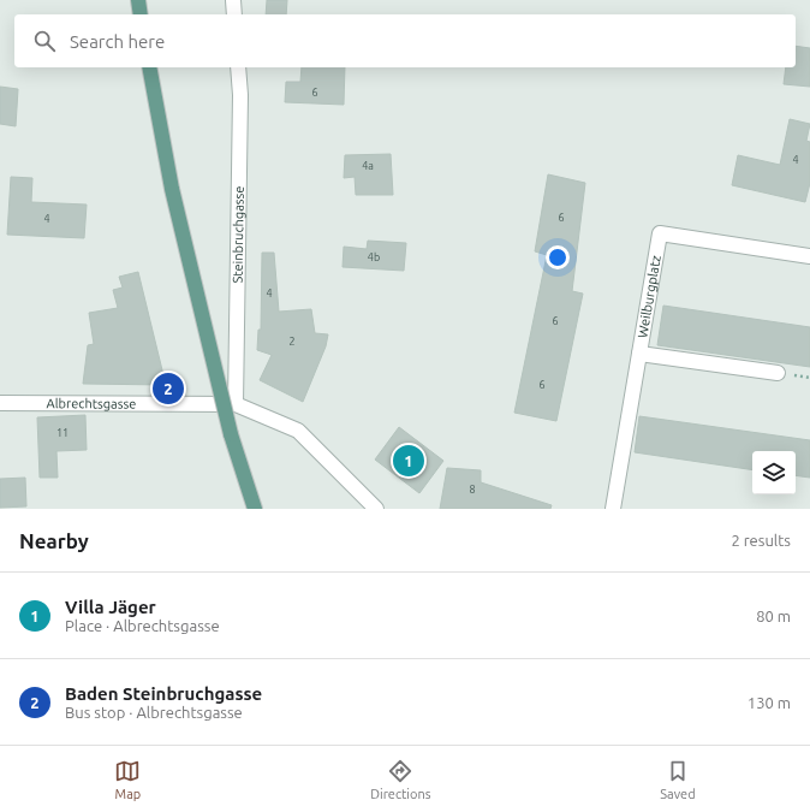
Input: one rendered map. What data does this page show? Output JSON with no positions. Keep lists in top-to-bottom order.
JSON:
{
  "streets": {
    "street": ["Steinbruchgasse", "Weilburgplatz", "Albrechtsgasse"]
  },
  "crossings": [
    ["Steinbruchgasse", "Albrechtsgasse"]
  ],
  "house_numbers": [
    "6",
    "4",
    "4a",
    "6",
    "4",
    "4b",
    "4",
    "6",
    "2",
    "6",
    "11",
    "8"
  ],
  "page": {
    "search": "Search here",
    "pins": ["2", "1"],
    "heading": ["Nearby", "2 results"],
    "list": [
      {
        "mark": "1",
        "name": "Villa Jäger",
        "note": "Place · Albrechtsgasse",
        "value": "80 m"
      },
      {
        "mark": "2",
        "name": "Baden Steinbruchgasse",
        "note": "Bus stop · Albrechtsgasse",
        "value": "130 m"
      }
    ],
    "nav": ["Map", "Directions", "Saved"]
  }
}
